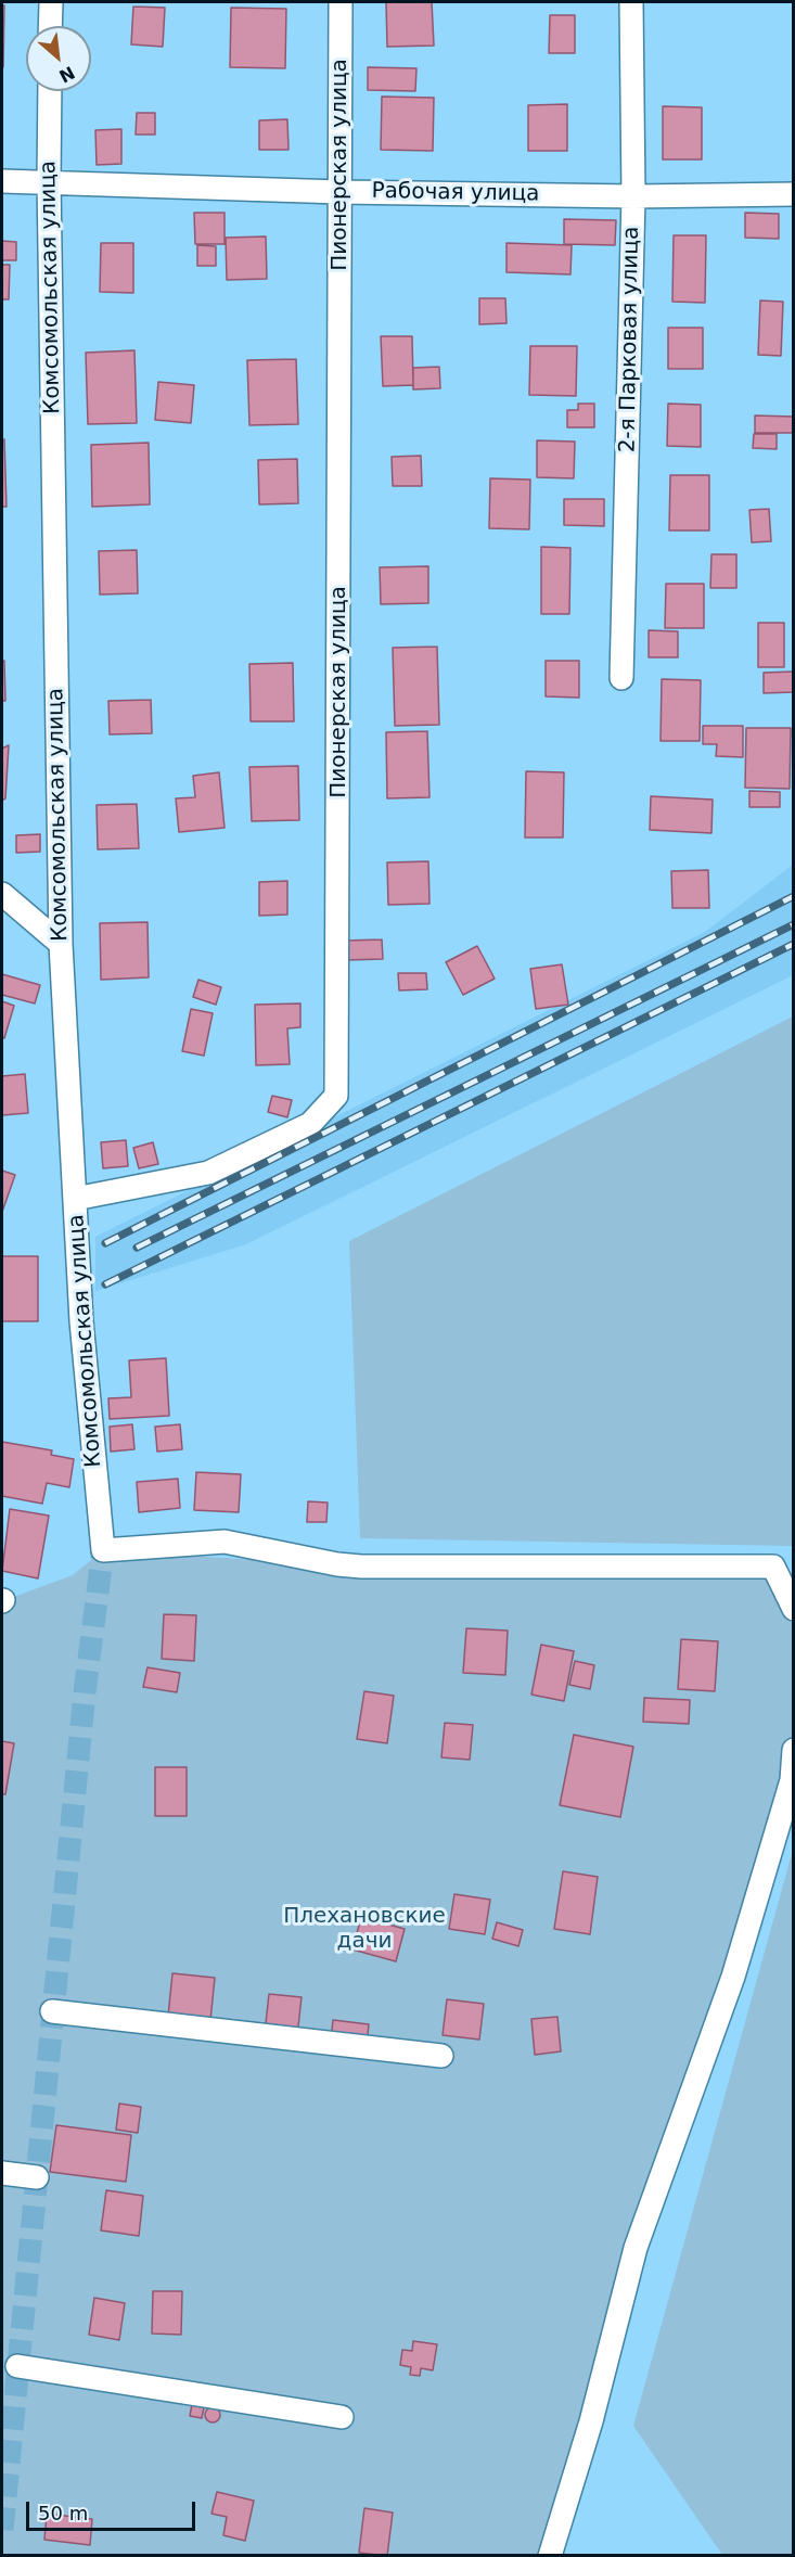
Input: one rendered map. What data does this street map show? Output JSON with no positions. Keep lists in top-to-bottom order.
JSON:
{
  "streets": {
    "street": [
      "Пионерская улица",
      "Рабочая улица",
      "Комсомольская улица",
      "2-я Парковая улица"
    ]
  },
  "crossings": [
    ["Пионерская улица", "Рабочая улица"],
    ["Пионерская улица", "Комсомольская улица"],
    ["Рабочая улица", "Комсомольская улица"],
    ["Рабочая улица", "2-я Парковая улица"]
  ],
  "parks": ["Плехановские дачи"],
  "scale_bar": "50 m",
  "north": "bottom right"
}
